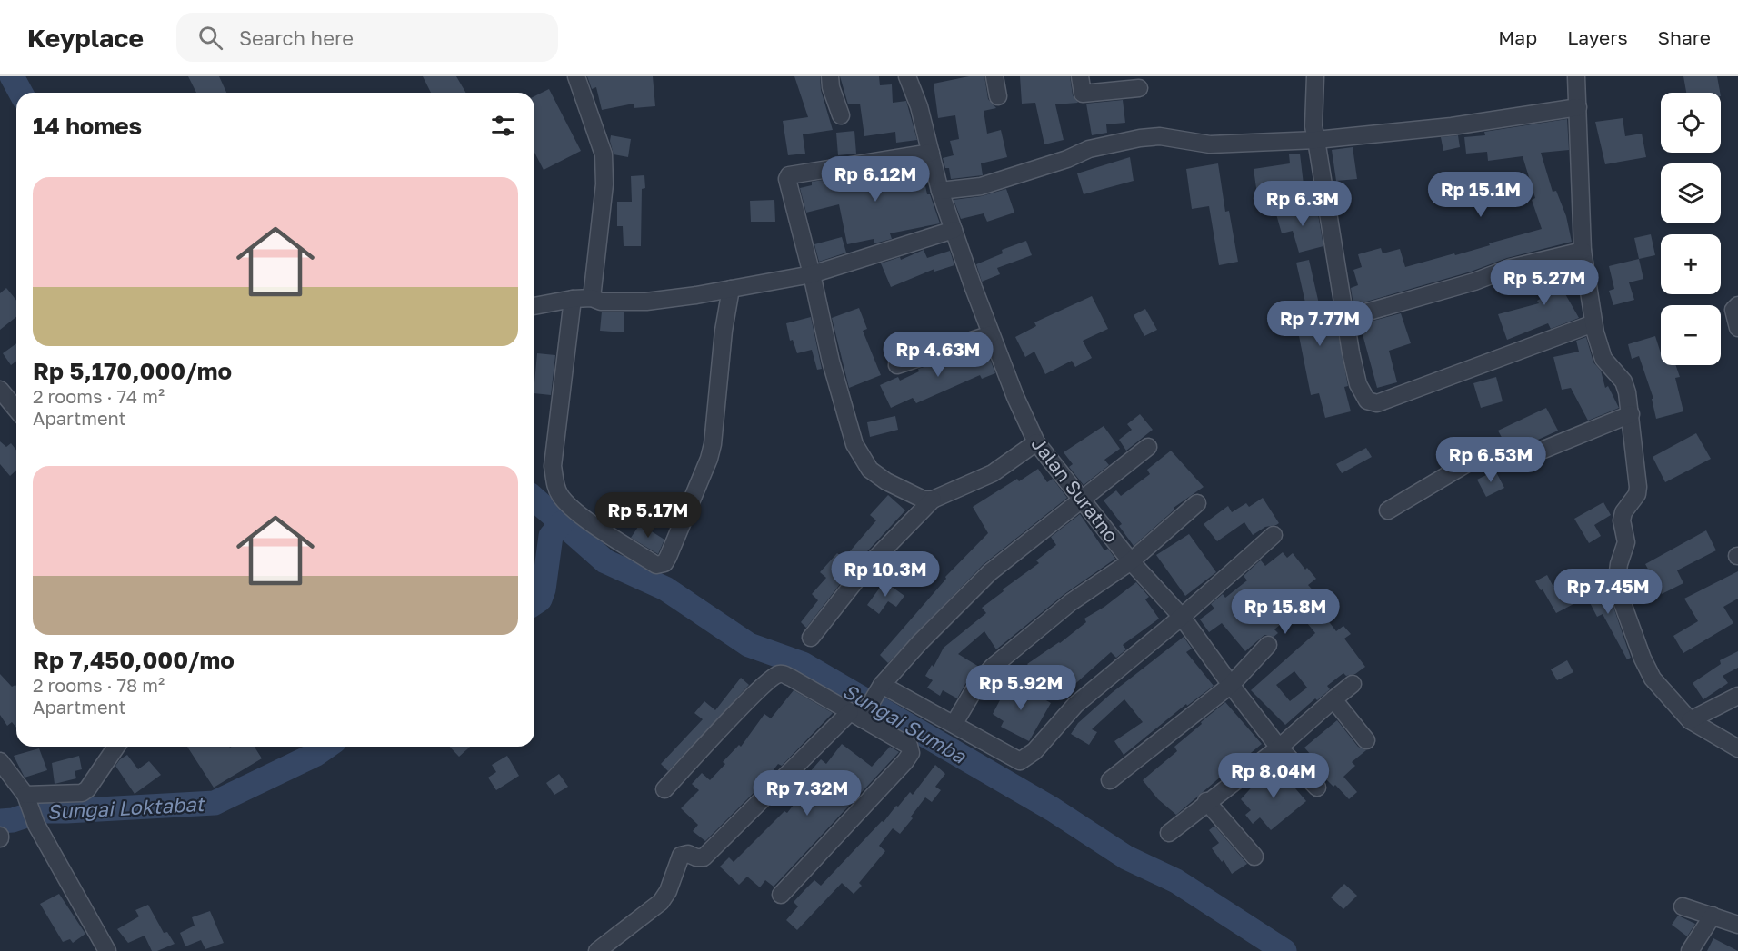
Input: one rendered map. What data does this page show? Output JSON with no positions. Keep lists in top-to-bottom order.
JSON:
{
  "streets": {
    "street": ["Jalan Suratno"]
  },
  "water": ["Sungai Sumba", "Sungai Loktabat"],
  "page": {
    "header": "Keyplace",
    "search": "Search here",
    "nav": ["Map", "Layers", "Share"],
    "map_buttons": ["+", "−"],
    "heading": "14 homes",
    "price": [
      "Rp 6.12M",
      "Rp 15.1M",
      "Rp 6.3M",
      "Rp 5.27M",
      "Rp 7.77M",
      "Rp 4.63M",
      "Rp 6.53M",
      "Rp 5.17M",
      "Rp 10.3M",
      "Rp 7.45M",
      "Rp 15.8M",
      "Rp 5.92M",
      "Rp 8.04M",
      "Rp 7.32M"
    ],
    "list": [
      {
        "name": "Rp 5,170,000/mo",
        "note": "2 rooms · 74 m² · Apartment"
      },
      {
        "name": "Rp 7,450,000/mo",
        "note": "2 rooms · 78 m² · Apartment"
      }
    ]
  }
}
